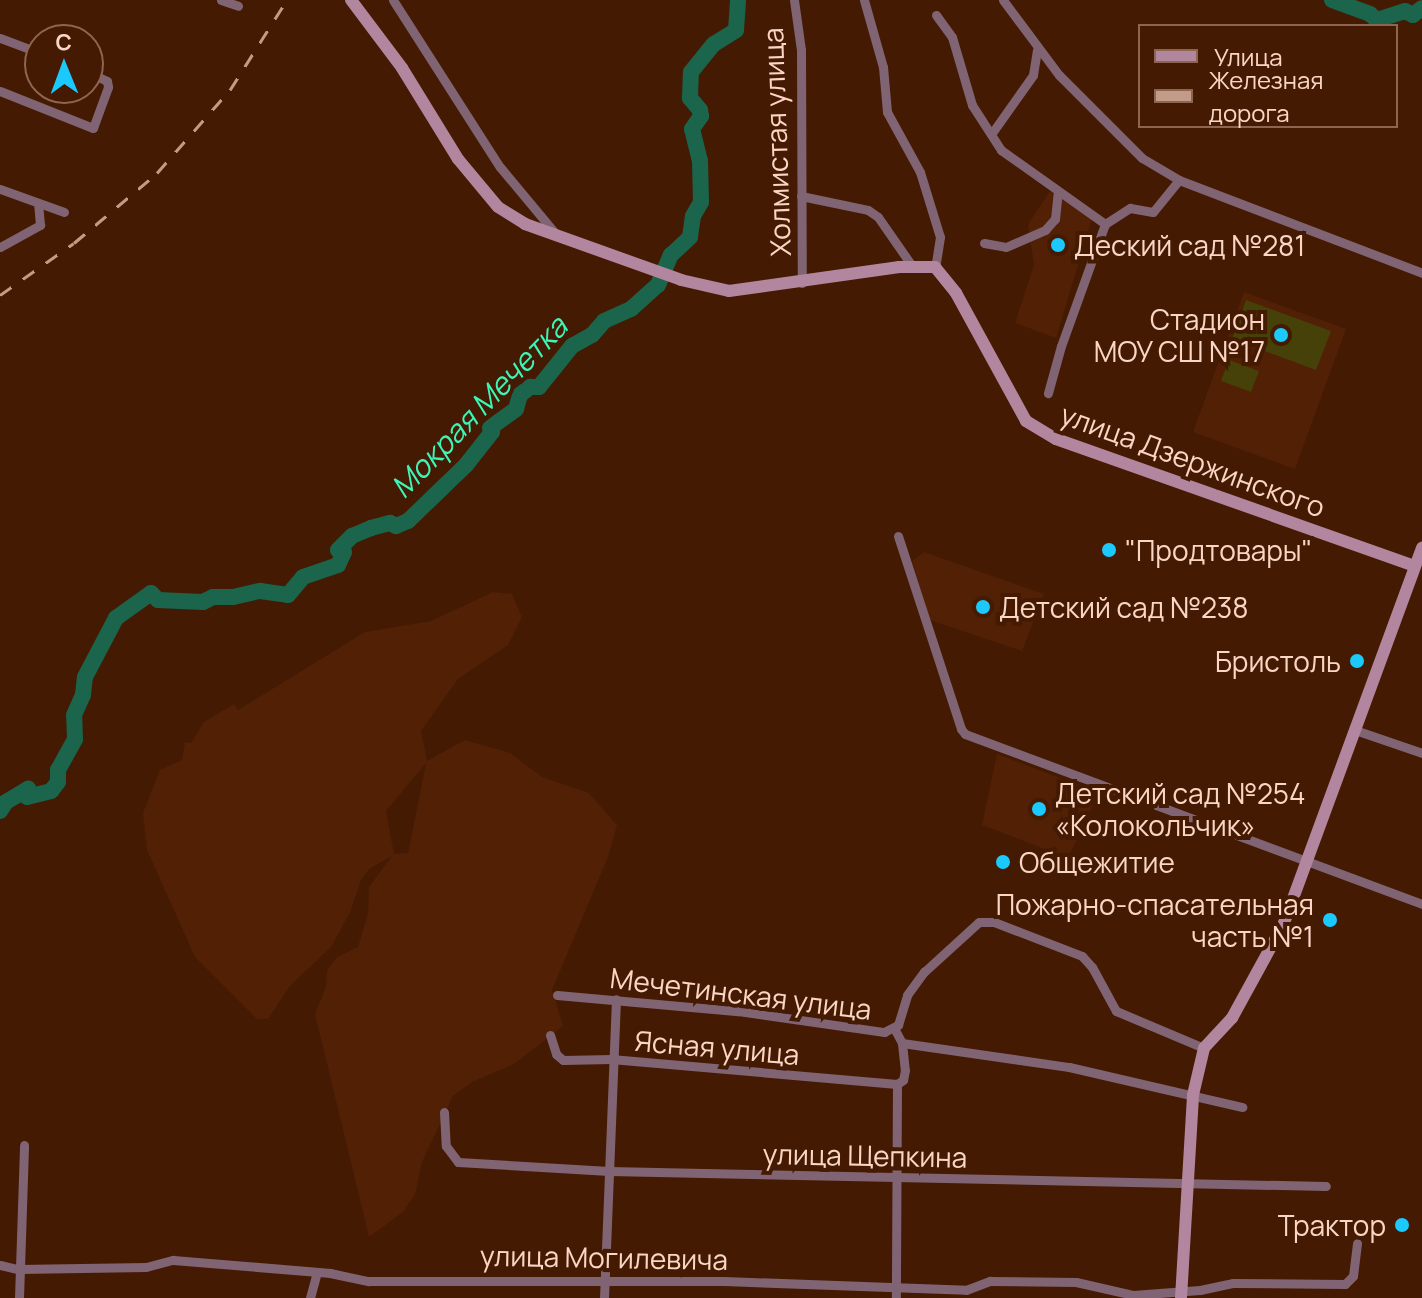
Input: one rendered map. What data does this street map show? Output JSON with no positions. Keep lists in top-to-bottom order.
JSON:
{
  "streets": {
    "street": [
      "Холмистая улица",
      "улица Дзержинского",
      "Мечетинская улица",
      "Ясная улица",
      "улица Щепкина",
      "улица Могилевича"
    ]
  },
  "water": ["Мокрая Мечетка"],
  "places": [
    "Деский сад №281",
    "Стадион МОУ СШ №17",
    "\"Продтовары\"",
    "Детский сад №238",
    "Бристоль",
    "Детский сад №254 «Колокольчик»",
    "Общежитие",
    "Пожарно-спасательная часть №1",
    "Трактор"
  ],
  "legend": ["Улица", "Железная дорога"],
  "north": "top"
}
